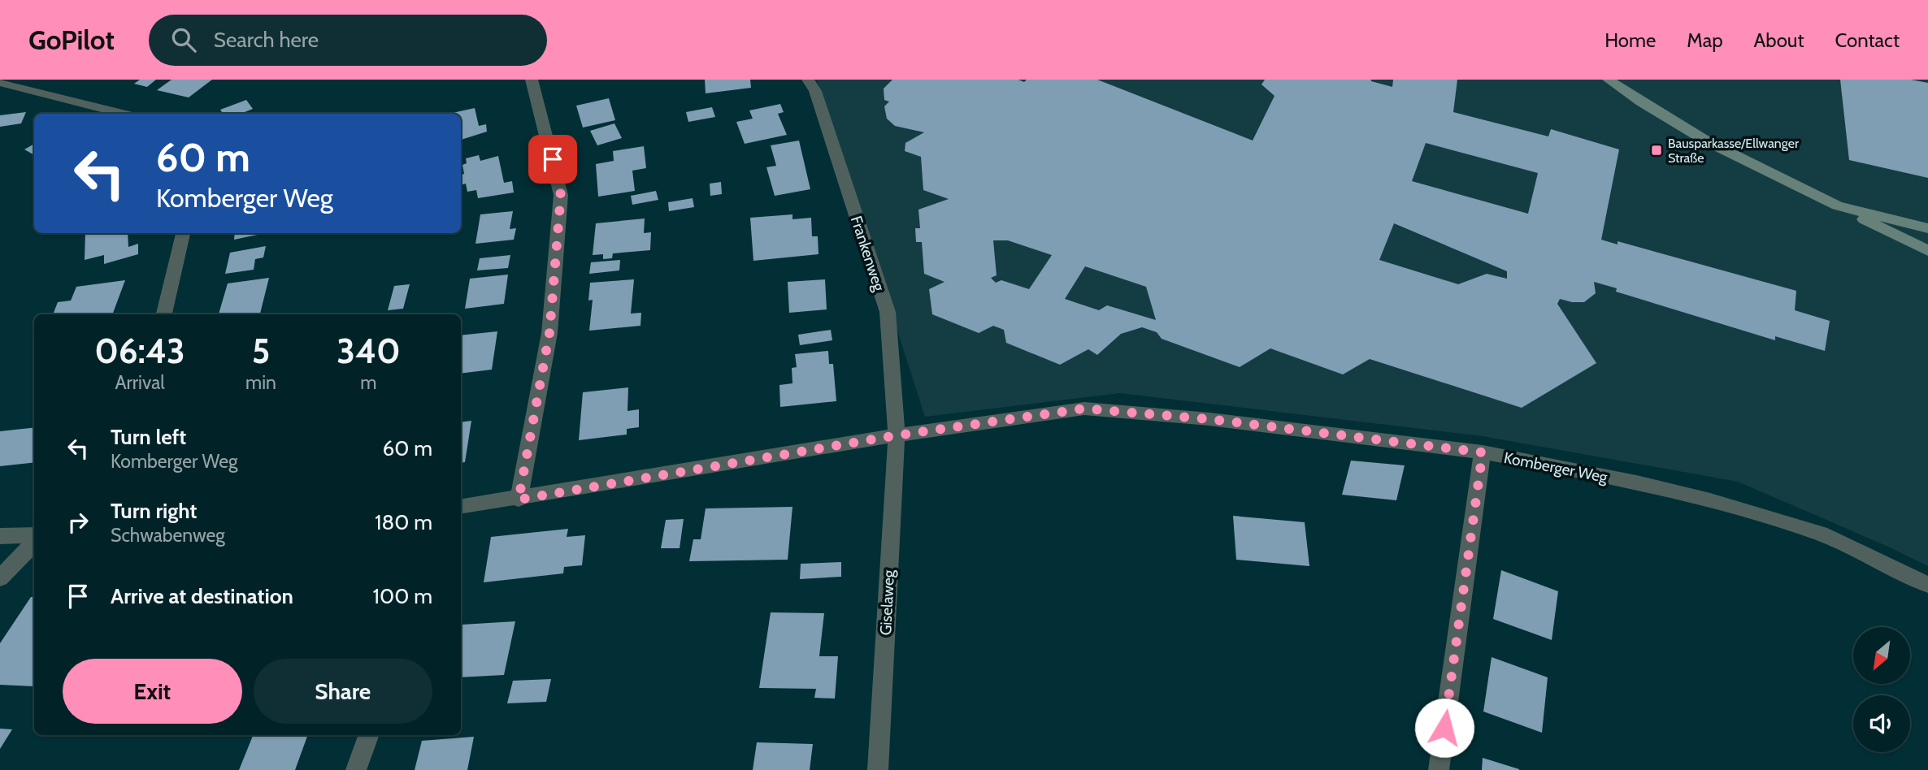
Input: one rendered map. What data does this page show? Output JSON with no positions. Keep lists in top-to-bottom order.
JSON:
{
  "streets": {
    "street": ["Frankenweg", "Komberger Weg", "Giselaweg"]
  },
  "crossings": [
    ["Frankenweg", "Komberger Weg"],
    ["Frankenweg", "Giselaweg"],
    ["Komberger Weg", "Giselaweg"]
  ],
  "places": {
    "transit": ["Bausparkasse/Ellwanger Straße"]
  },
  "north": "bottom left",
  "page": {
    "header": "GoPilot",
    "search": "Search here",
    "nav": [
      "Home",
      "Map",
      "About",
      "Contact"
    ],
    "turn": ["60 m", "Komberger Weg"],
    "eta": [
      "06:43",
      "Arrival",
      "5",
      "min",
      "340",
      "m"
    ],
    "list": [
      {
        "name": "Turn left",
        "note": "Komberger Weg",
        "value": "60 m"
      },
      {
        "name": "Turn right",
        "note": "Schwabenweg",
        "value": "180 m"
      },
      {
        "name": "Arrive at destination",
        "value": "100 m"
      }
    ],
    "buttons": ["Exit", "Share"]
  }
}
